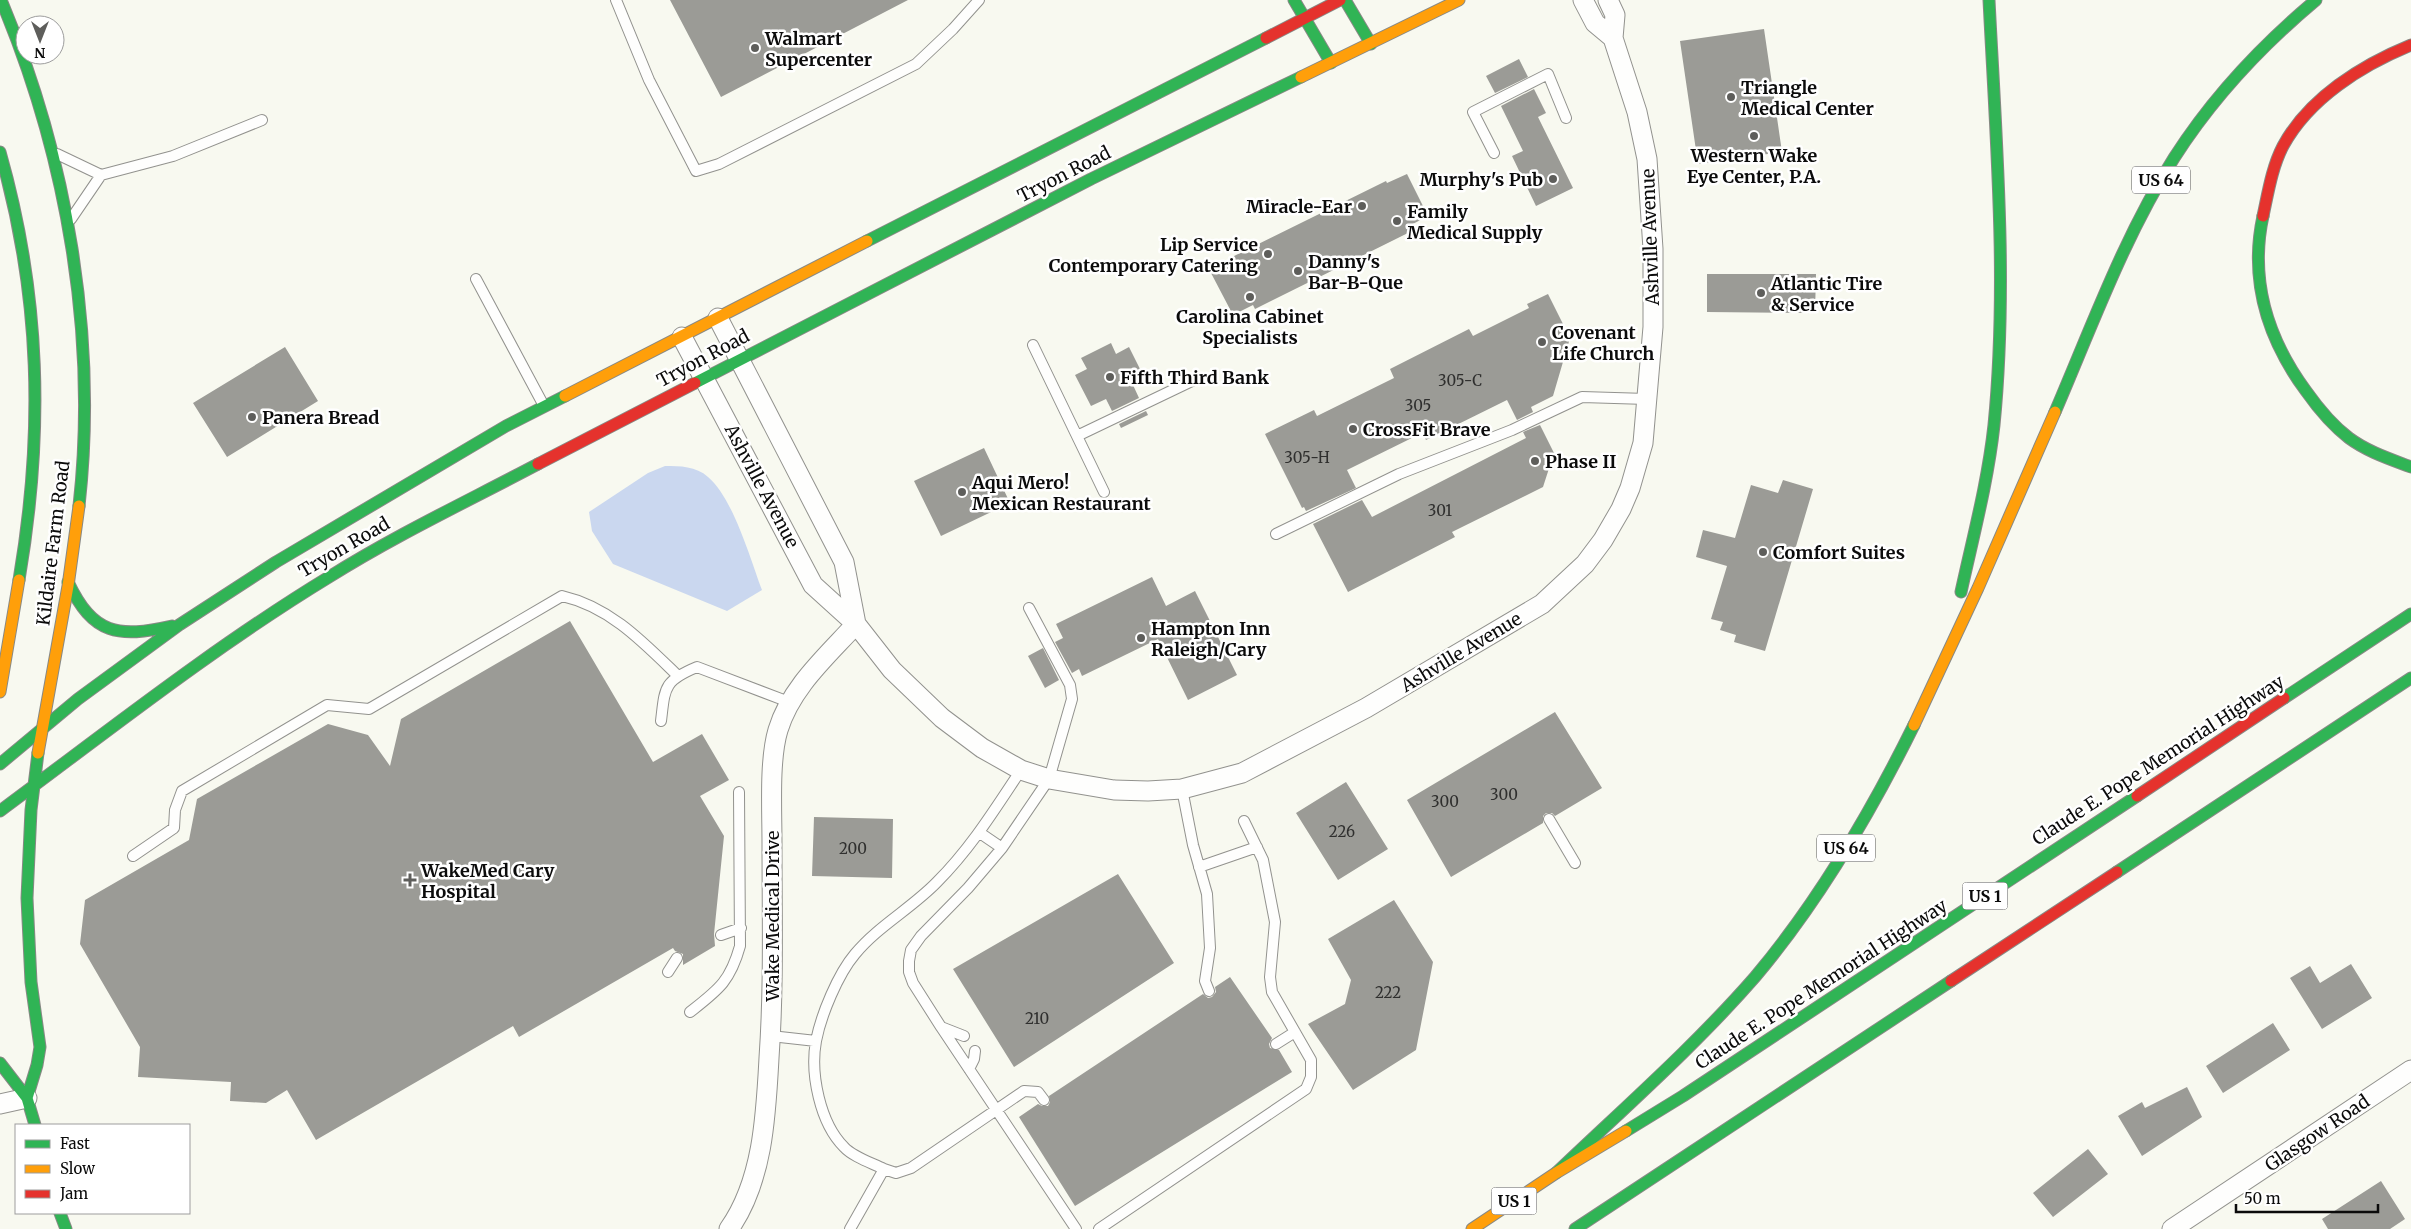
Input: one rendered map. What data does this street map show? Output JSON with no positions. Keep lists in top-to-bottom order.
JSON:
{
  "streets": {
    "main road": [
      "Tryon Road",
      "US 64",
      "Kildaire Farm Road",
      "Claude E. Pope Memorial Highway",
      "US 1"
    ],
    "street": ["Ashville Avenue", "Wake Medical Drive", "Glasgow Road"]
  },
  "crossings": [
    ["Tryon Road", "Ashville Avenue"],
    ["Tryon Road", "Kildaire Farm Road"],
    ["US 64", "Claude E. Pope Memorial Highway"],
    ["Ashville Avenue", "Wake Medical Drive"]
  ],
  "places": {
    "other": [
      "Walmart Supercenter",
      "Triangle Medical Center",
      "Western Wake Eye Center, P.A.",
      "Murphy's Pub",
      "Miracle-Ear",
      "Family Medical Supply",
      "Lip Service Contemporary Catering",
      "Danny's Bar-B-Que",
      "Atlantic Tire & Service",
      "Carolina Cabinet Specialists",
      "Covenant Life Church",
      "Fifth Third Bank",
      "Panera Bread",
      "CrossFit Brave",
      "Phase II",
      "Aqui Mero! Mexican Restaurant",
      "Comfort Suites",
      "Hampton Inn Raleigh/Cary"
    ],
    "health": ["WakeMed Cary Hospital"]
  },
  "house_numbers": [
    "305-C",
    "305",
    "305-H",
    "301",
    "300",
    "300",
    "226",
    "200",
    "222",
    "210"
  ],
  "legend": ["Fast", "Slow", "Jam"],
  "scale_bar": "50 m",
  "north": "bottom"
}
